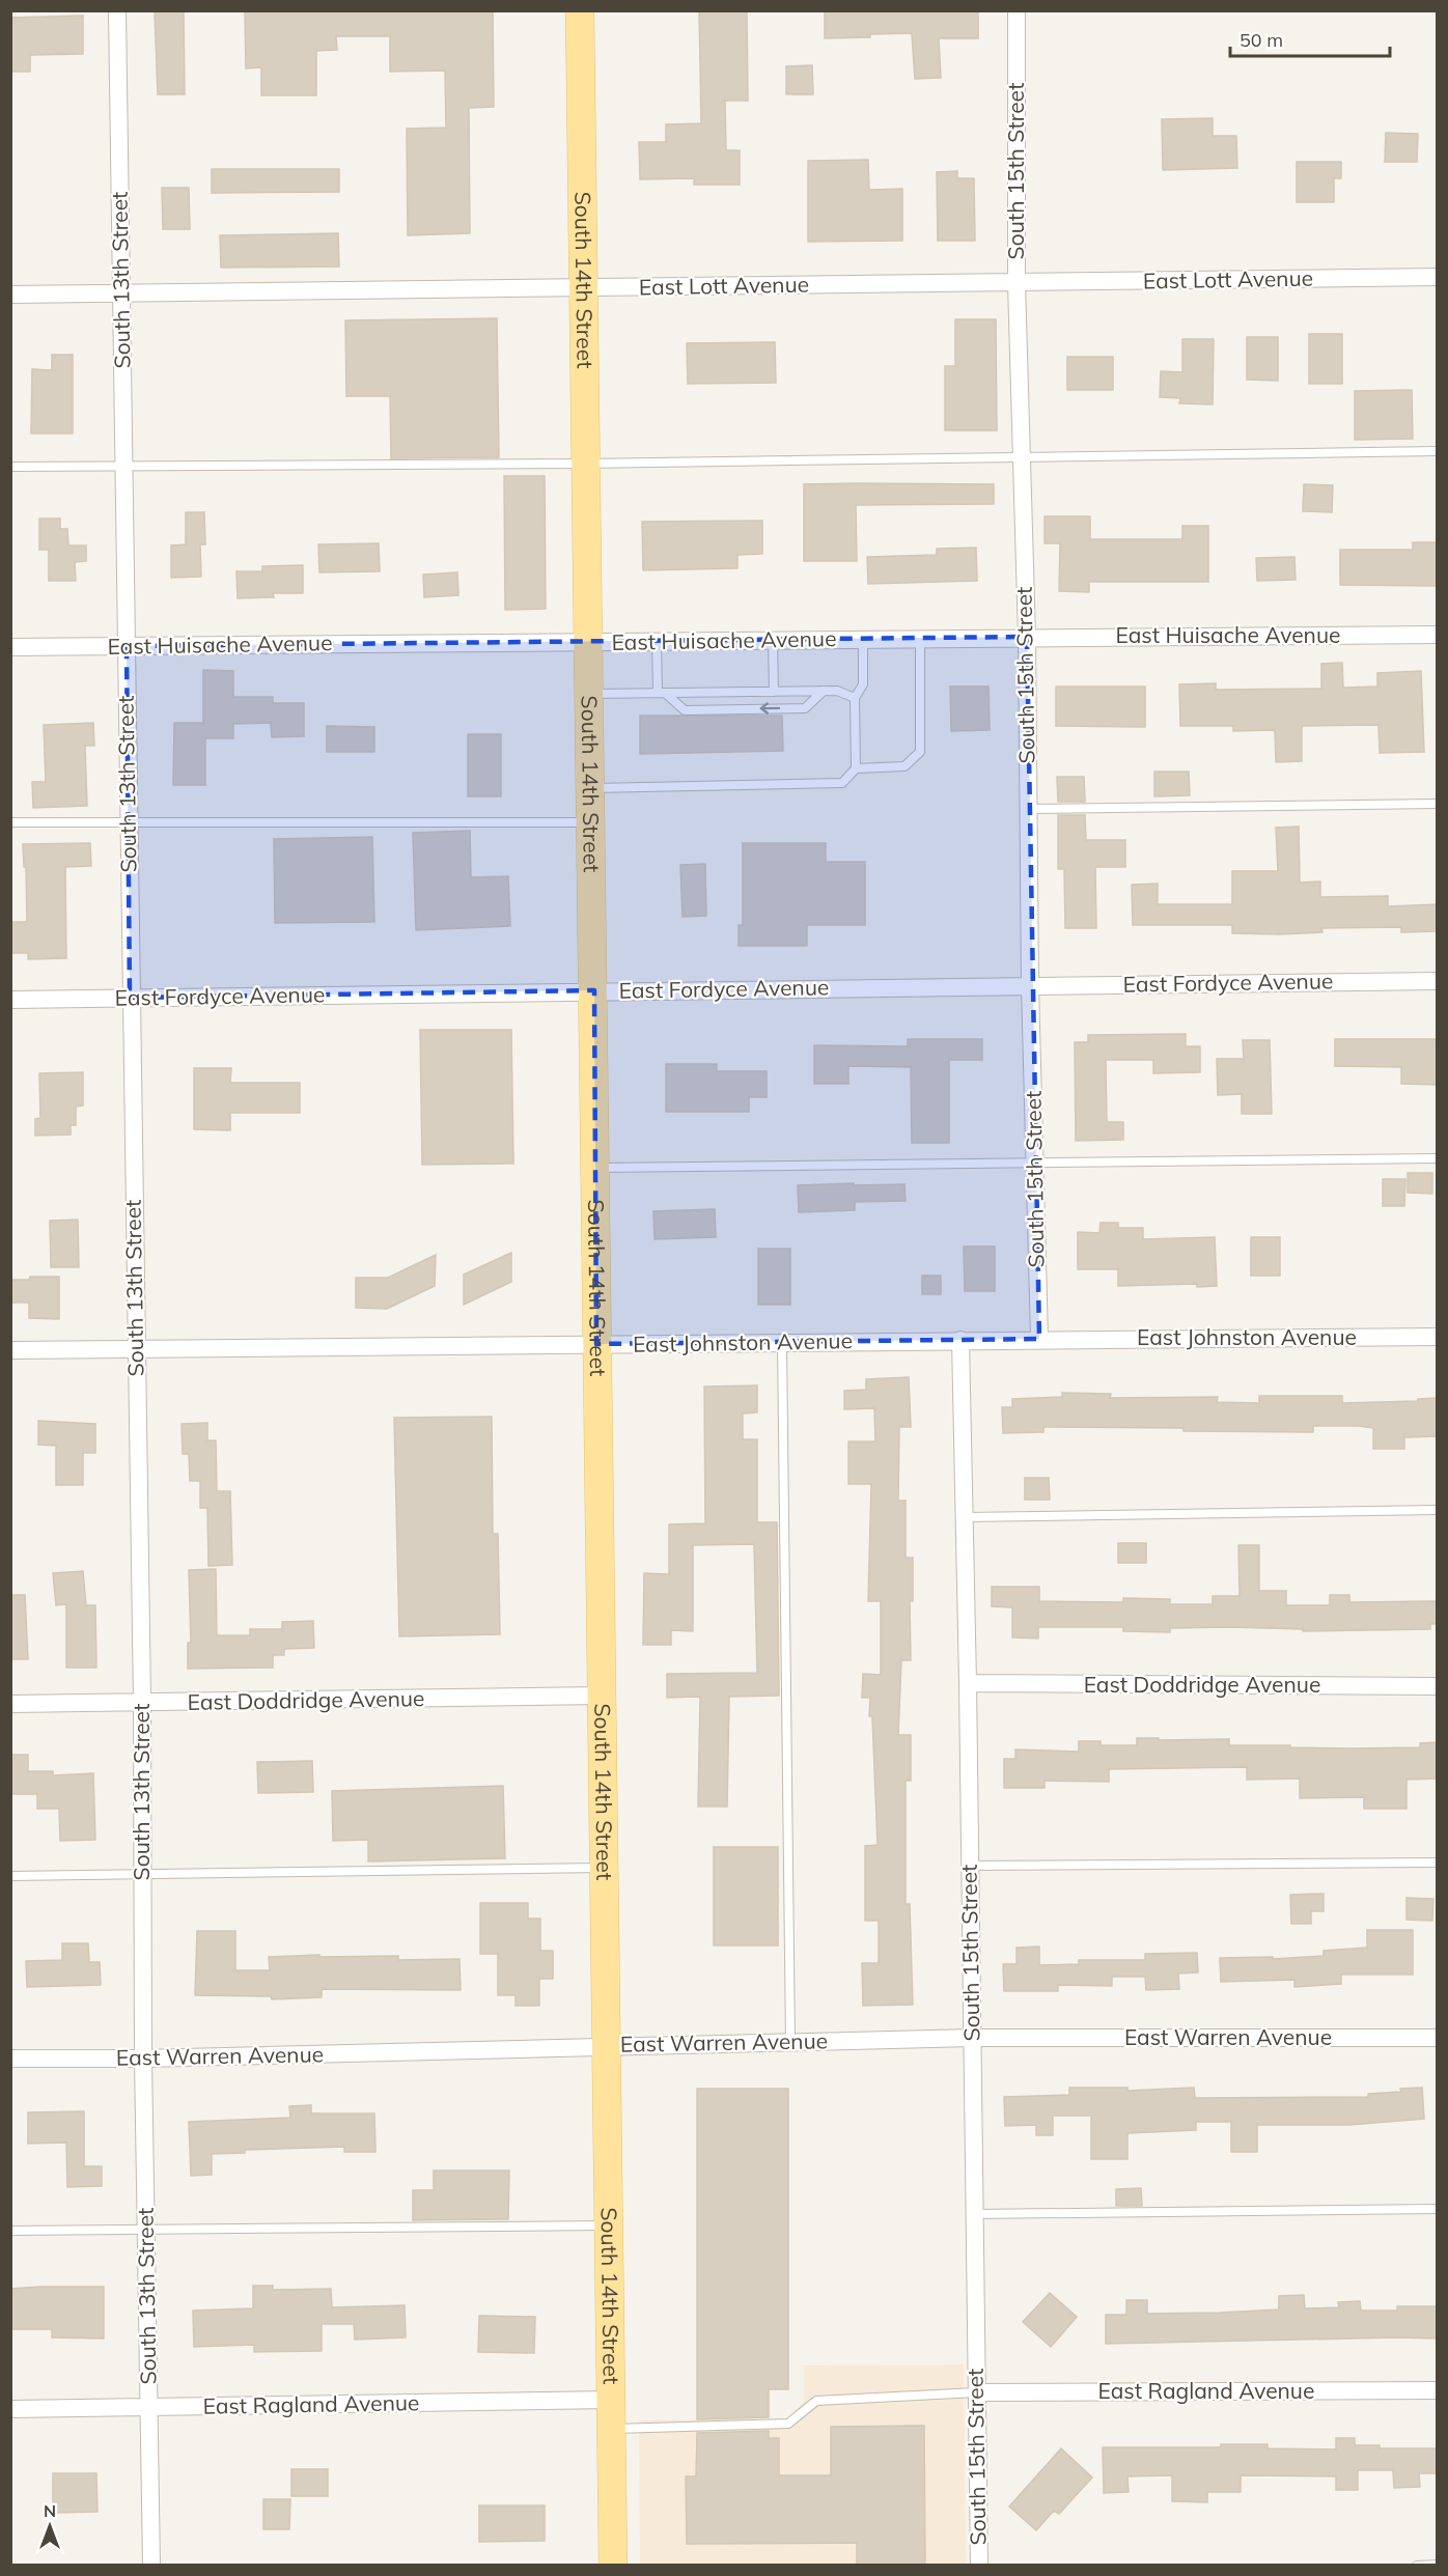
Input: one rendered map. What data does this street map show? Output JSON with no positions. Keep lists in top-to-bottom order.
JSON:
{
  "streets": {
    "main road": ["South 14th Street"],
    "street": [
      "South 15th Street",
      "South 13th Street",
      "East Lott Avenue",
      "East Huisache Avenue",
      "East Fordyce Avenue",
      "East Johnston Avenue",
      "East Doddridge Avenue",
      "East Warren Avenue",
      "East Ragland Avenue"
    ]
  },
  "crossings": [
    ["South 15th Street", "East Lott Avenue"],
    ["South 15th Street", "East Huisache Avenue"],
    ["South 15th Street", "East Fordyce Avenue"],
    ["South 15th Street", "East Johnston Avenue"],
    ["South 15th Street", "East Doddridge Avenue"],
    ["South 15th Street", "East Warren Avenue"],
    ["South 15th Street", "East Ragland Avenue"],
    ["South 13th Street", "East Lott Avenue"],
    ["South 13th Street", "East Huisache Avenue"],
    ["South 13th Street", "East Fordyce Avenue"],
    ["South 13th Street", "East Johnston Avenue"],
    ["South 13th Street", "East Doddridge Avenue"],
    ["South 13th Street", "East Warren Avenue"],
    ["South 13th Street", "East Ragland Avenue"],
    ["South 14th Street", "East Lott Avenue"],
    ["South 14th Street", "East Huisache Avenue"],
    ["South 14th Street", "East Fordyce Avenue"],
    ["South 14th Street", "East Johnston Avenue"],
    ["South 14th Street", "East Doddridge Avenue"],
    ["South 14th Street", "East Warren Avenue"],
    ["South 14th Street", "East Ragland Avenue"]
  ],
  "scale_bar": "50 m",
  "north": "top"
}
